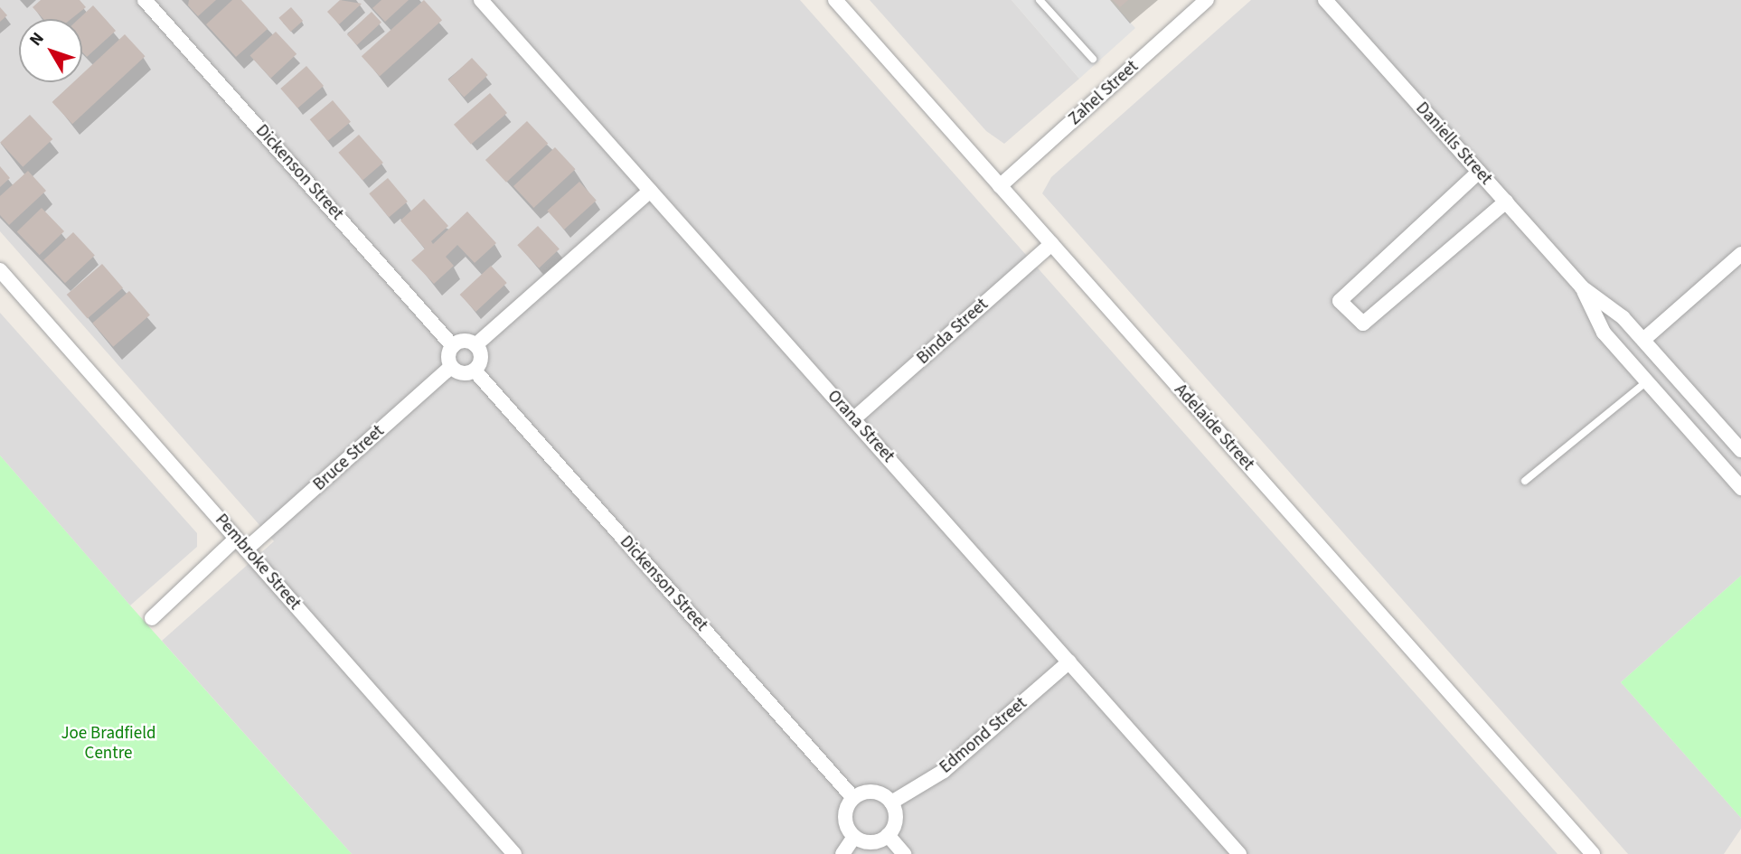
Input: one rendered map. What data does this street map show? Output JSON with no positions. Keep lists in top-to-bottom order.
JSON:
{
  "streets": {
    "street": [
      "Zahel Street",
      "Daniells Street",
      "Dickenson Street",
      "Binda Street",
      "Orana Street",
      "Adelaide Street",
      "Bruce Street",
      "Pembroke Street",
      "Edmond Street"
    ]
  },
  "crossings": [
    ["Zahel Street", "Adelaide Street"],
    ["Dickenson Street", "Bruce Street"],
    ["Dickenson Street", "Edmond Street"],
    ["Binda Street", "Orana Street"],
    ["Binda Street", "Adelaide Street"],
    ["Orana Street", "Edmond Street"],
    ["Bruce Street", "Pembroke Street"]
  ],
  "parks": ["Joe Bradfield Centre"],
  "north": "top left"
}
